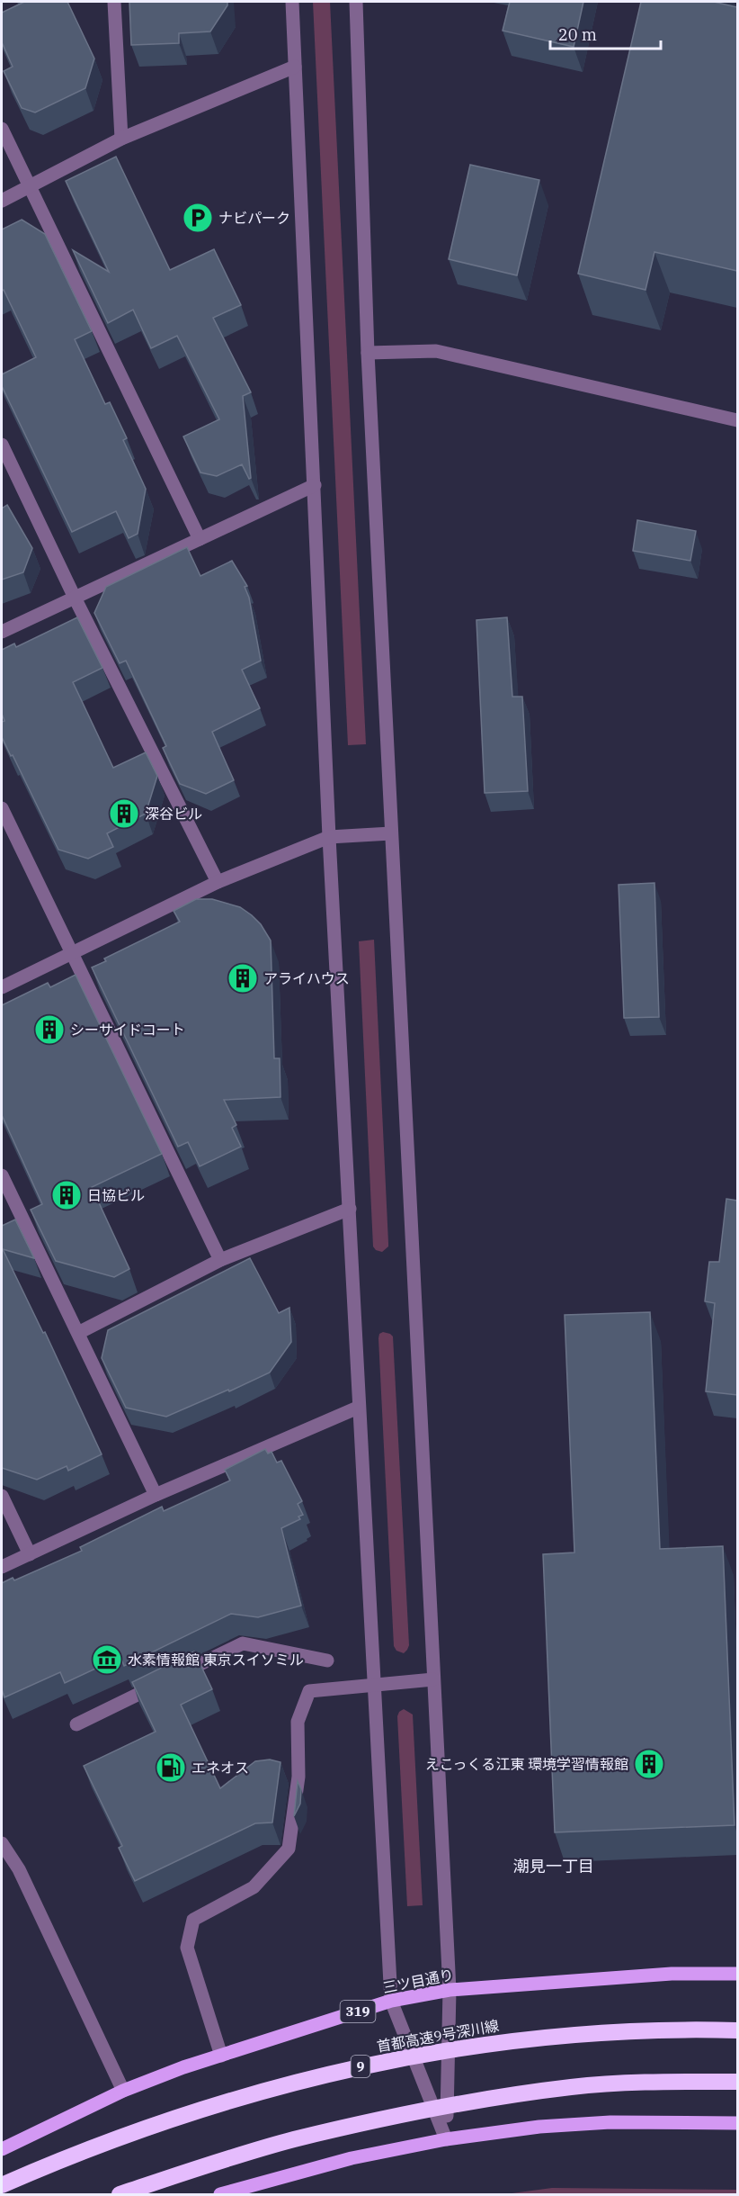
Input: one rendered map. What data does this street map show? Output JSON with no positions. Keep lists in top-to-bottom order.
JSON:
{
  "streets": {
    "highway": ["首都高速9号深川線", "9"],
    "main road": ["三ツ目通り", "319"]
  },
  "districts": ["潮見一丁目"],
  "places": {
    "parking": ["ナビパーク"],
    "building": [
      "深谷ビル",
      "アライハウス",
      "シーサイドコート",
      "日協ビル",
      "えこっくる江東 環境学習情報館"
    ],
    "museum": ["水素情報館 東京スイソミル"],
    "fuel station": ["エネオス"]
  },
  "scale_bar": "20 m"
}
